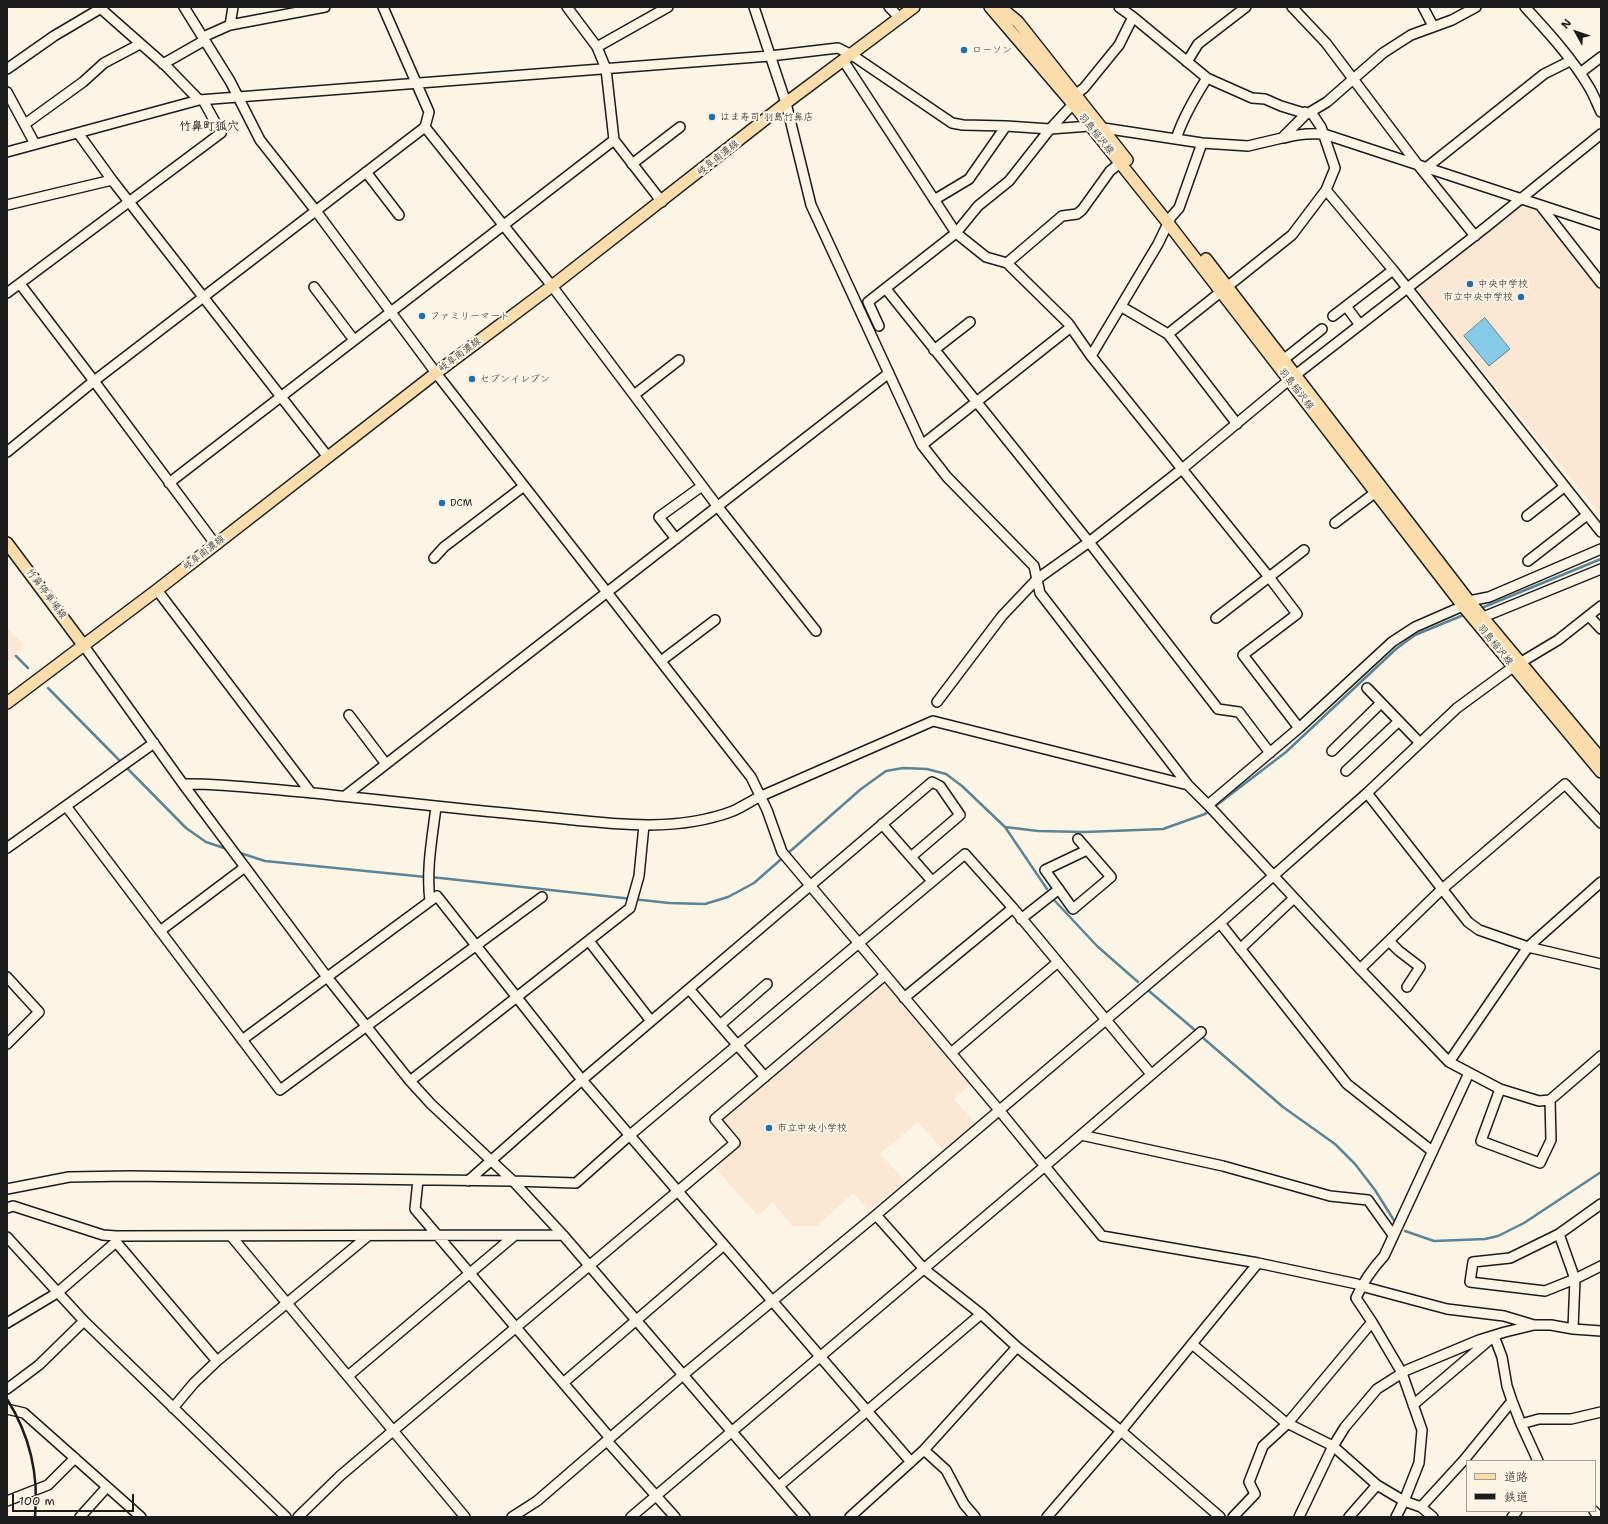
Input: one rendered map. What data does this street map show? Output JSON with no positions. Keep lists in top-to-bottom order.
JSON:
{
  "streets": {
    "main road": ["羽島稲沢線", "岐阜南濃線", "竹鼻停車場線"]
  },
  "crossings": [
    ["岐阜南濃線", "竹鼻停車場線"]
  ],
  "districts": ["竹鼻町狐穴"],
  "places": [
    "ローソン",
    "はま寿司 羽島竹鼻店",
    "中央中学校",
    "市立中央中学校",
    "ファミリーマート",
    "セブンイレブン",
    "DCM",
    "市立中央小学校"
  ],
  "legend": ["道路", "鉄道"],
  "scale_bar": "100 m",
  "north": "top left"
}
